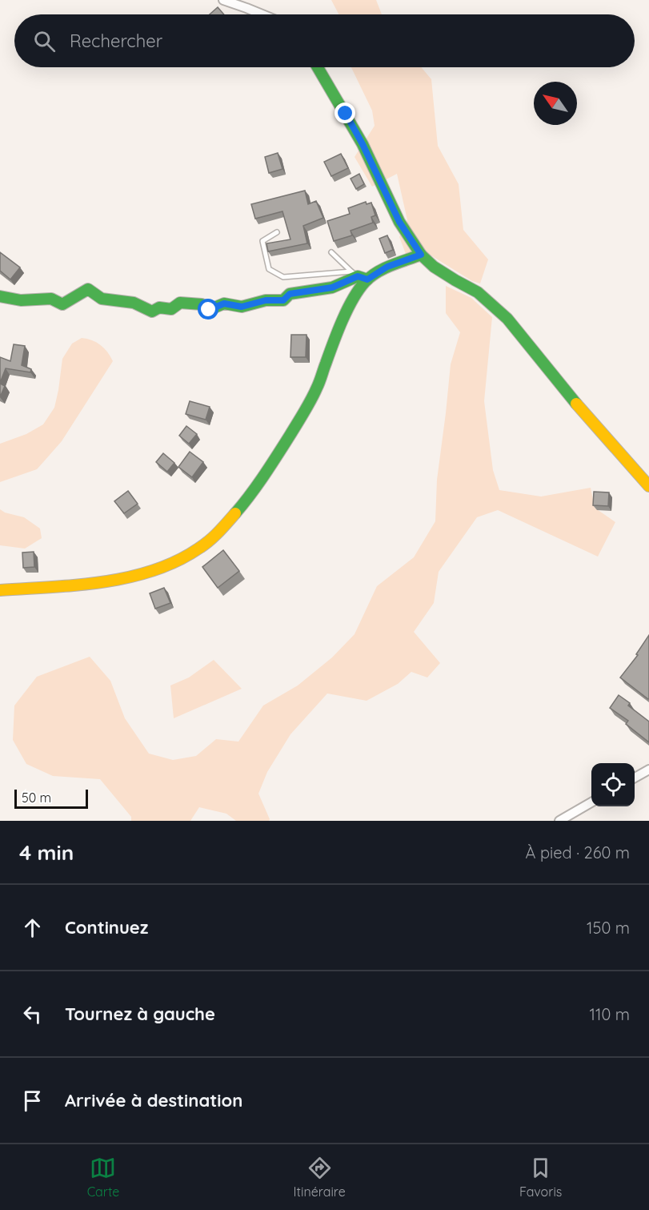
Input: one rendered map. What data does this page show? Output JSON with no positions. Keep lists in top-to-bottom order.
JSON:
{
  "scale_bar": "50 m",
  "north": "top left",
  "page": {
    "search": "Rechercher",
    "scale": "50 m",
    "heading": ["4 min", "À pied · 260 m"],
    "list": [
      ["Continuez", "150 m"],
      ["Tournez à gauche", "110 m"],
      "Arrivée à destination"
    ],
    "nav": ["Carte", "Itinéraire", "Favoris"]
  }
}
